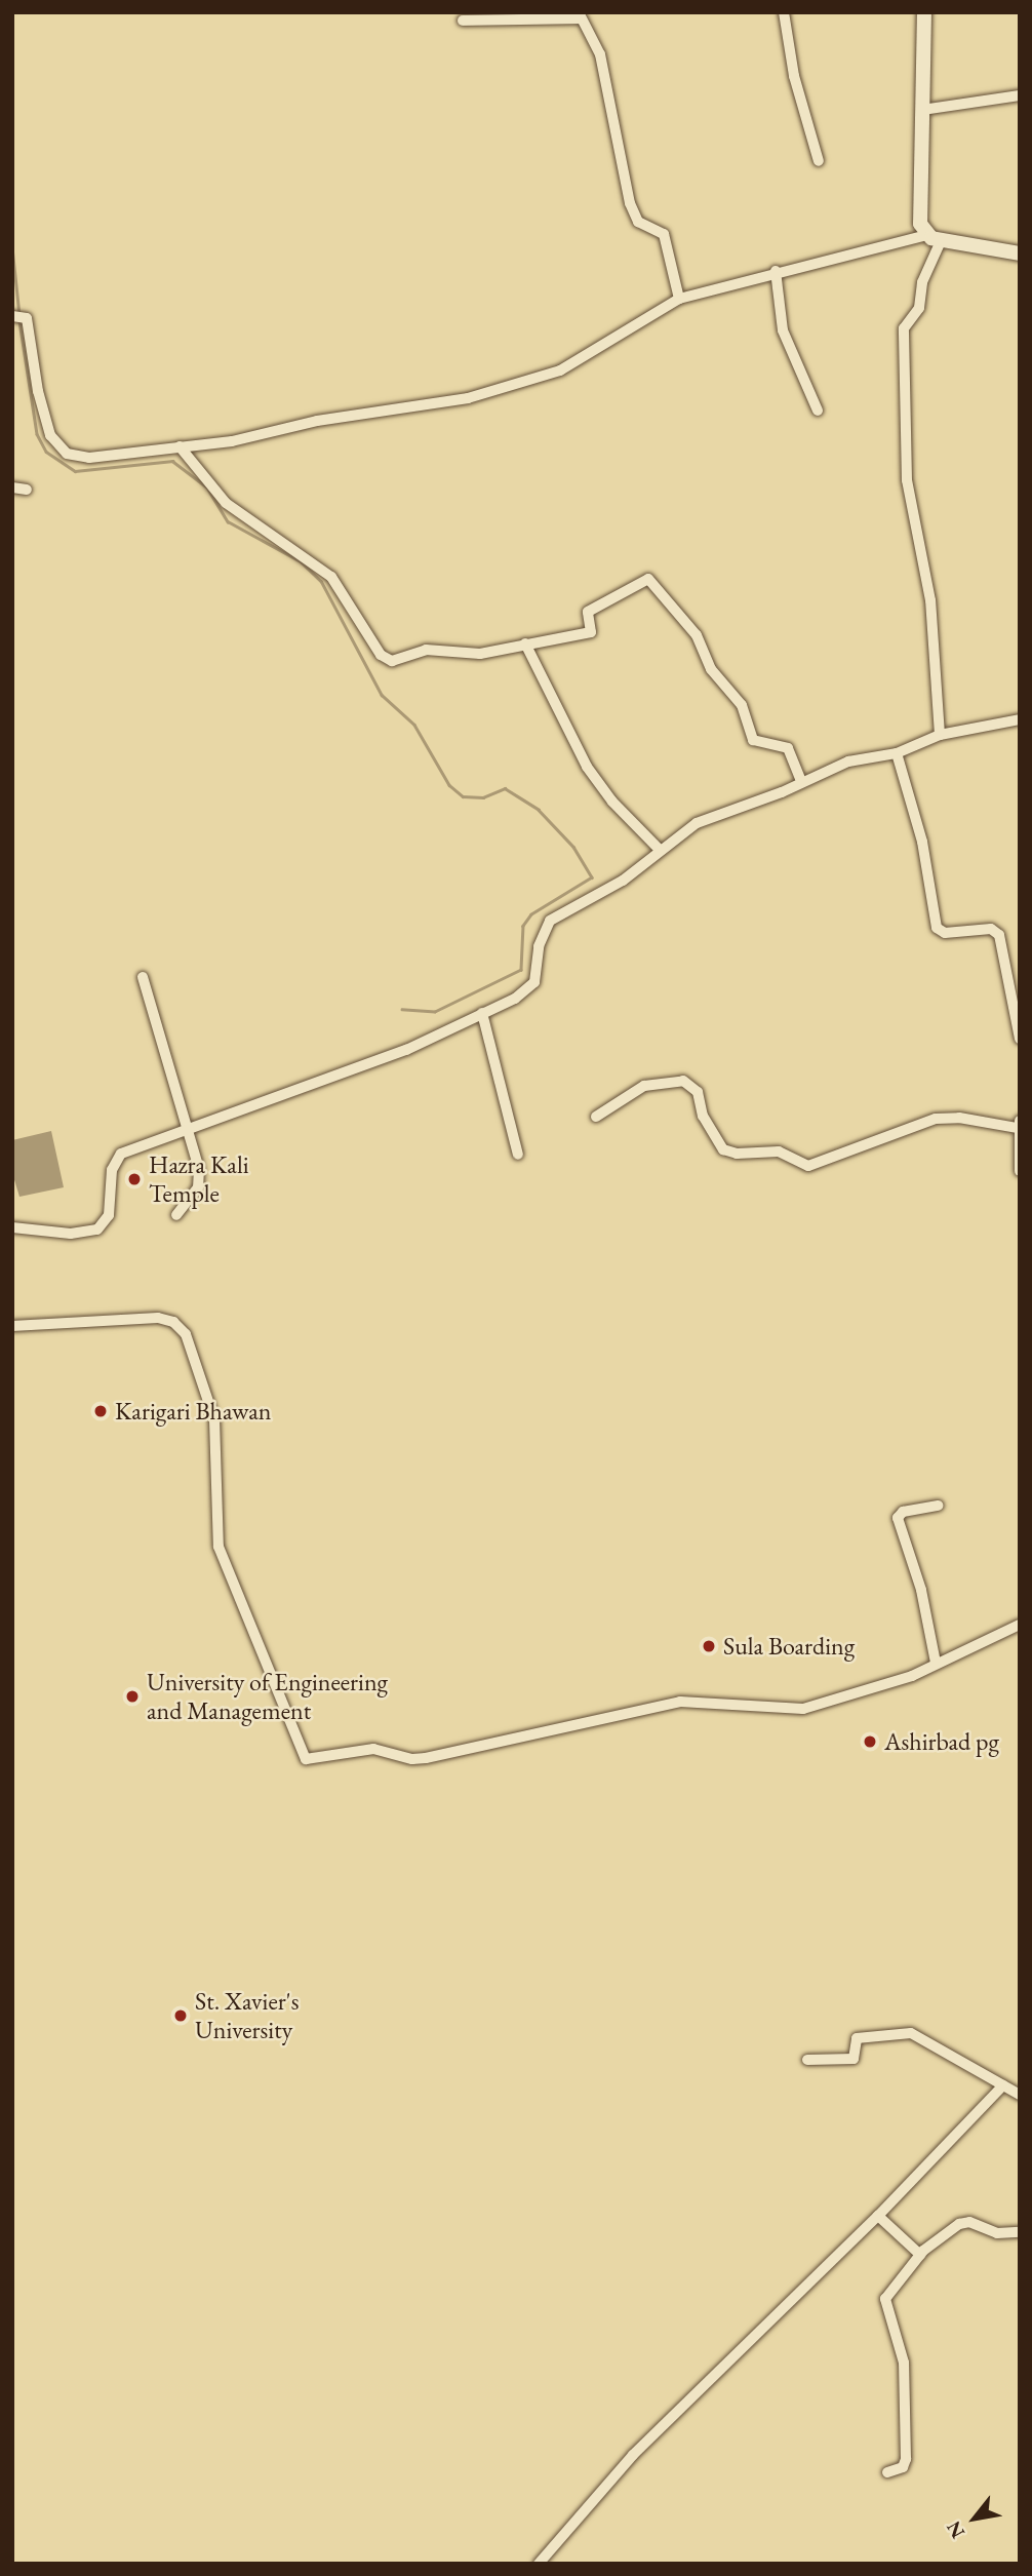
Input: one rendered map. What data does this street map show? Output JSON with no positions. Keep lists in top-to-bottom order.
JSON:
{
  "places": [
    "Hazra Kali Temple",
    "Karigari Bhawan",
    "Sula Boarding",
    "University of Engineering and Management",
    "Ashirbad pg",
    "St. Xavier's University"
  ],
  "north": "bottom left"
}
